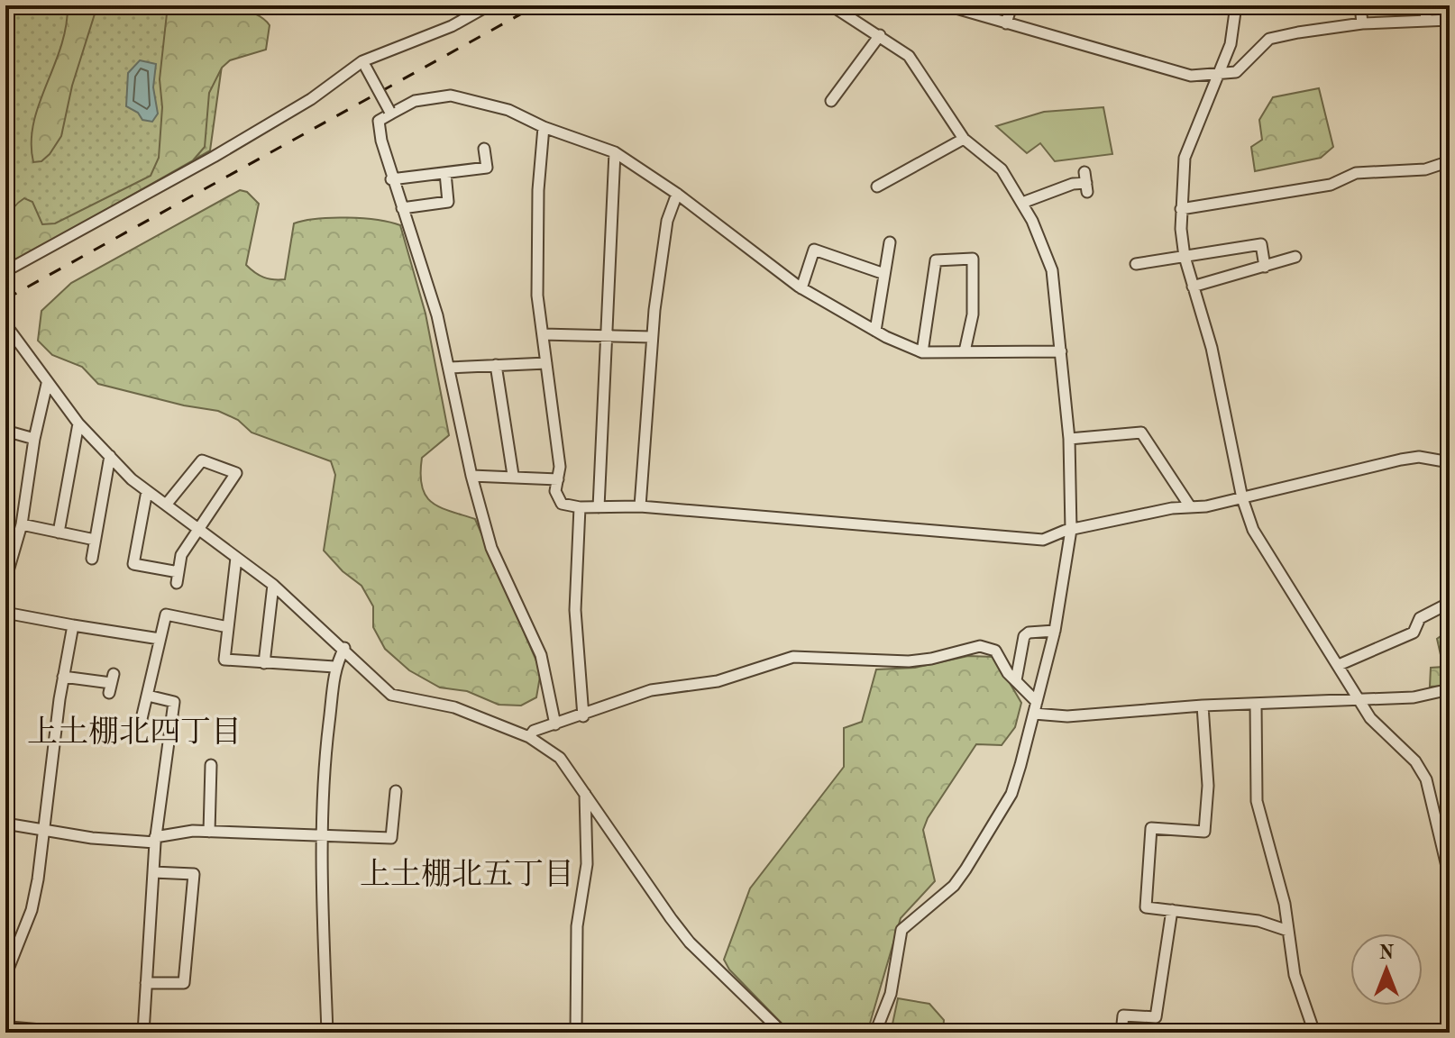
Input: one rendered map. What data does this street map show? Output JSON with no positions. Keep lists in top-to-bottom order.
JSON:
{
  "districts": ["上土棚北四丁目", "上土棚北五丁目"],
  "north": "top"
}
